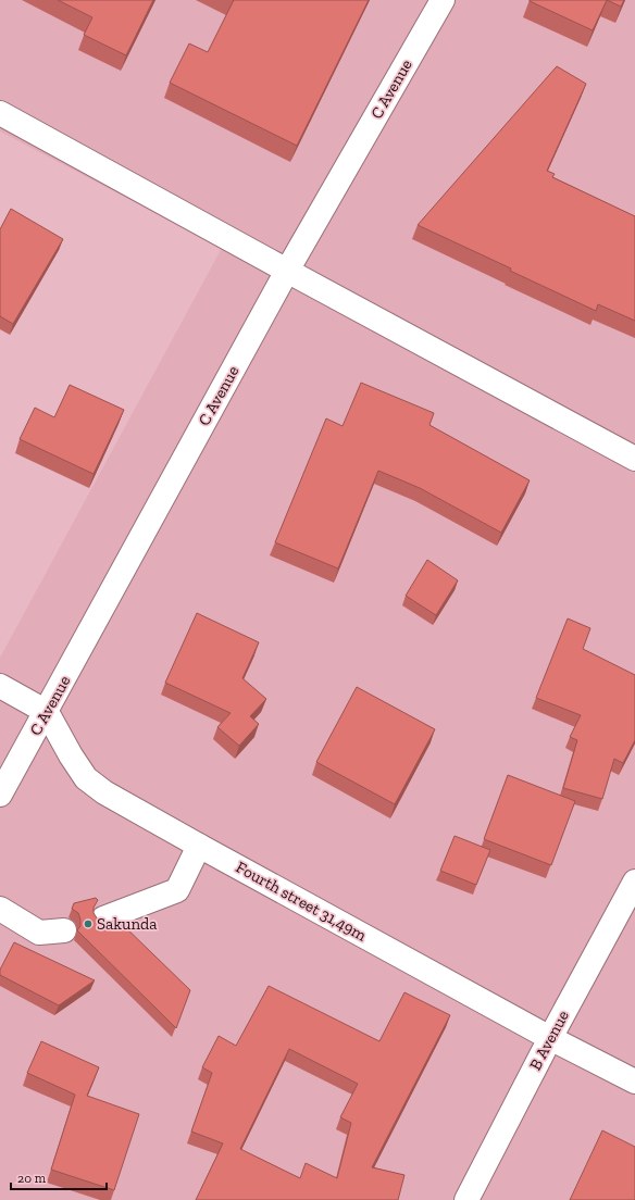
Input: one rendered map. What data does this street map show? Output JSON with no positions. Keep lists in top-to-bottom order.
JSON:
{
  "streets": {
    "street": ["C Avenue", "Fourth street 31,49m", "B Avenue"]
  },
  "crossings": [
    ["C Avenue", "Fourth street 31,49m"],
    ["Fourth street 31,49m", "B Avenue"]
  ],
  "places": ["Sakunda"],
  "scale_bar": "20 m"
}
